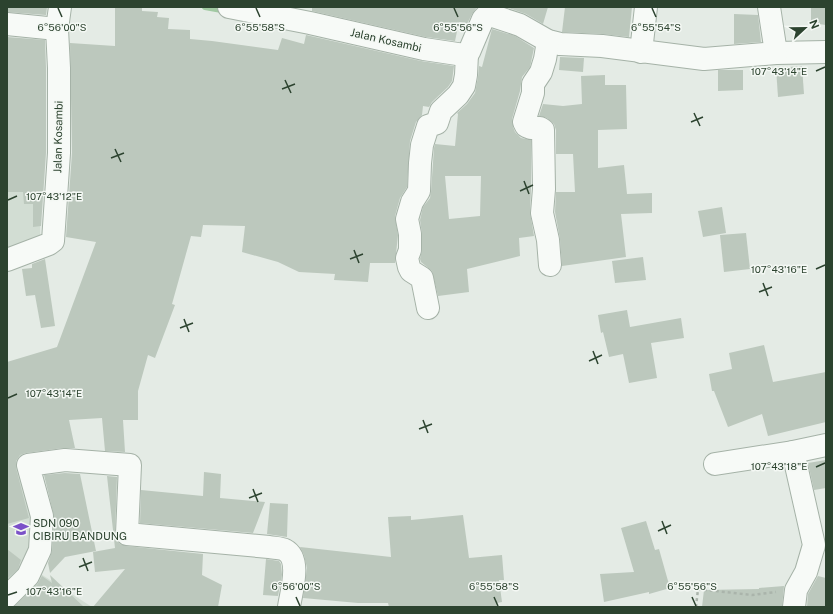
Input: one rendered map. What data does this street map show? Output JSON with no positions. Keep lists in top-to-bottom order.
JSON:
{
  "streets": {
    "street": ["Jalan Kosambi"]
  },
  "places": {
    "school or university": ["SDN 090 CIBIRU BANDUNG"]
  },
  "north": "right",
  "coordinates": [
    "6°56'00\"S",
    "6°55'58\"S",
    "6°55'56\"S",
    "6°55'54\"S",
    "107°43'14\"E",
    "107°43'12\"E",
    "107°43'16\"E",
    "107°43'18\"E"
  ]
}
